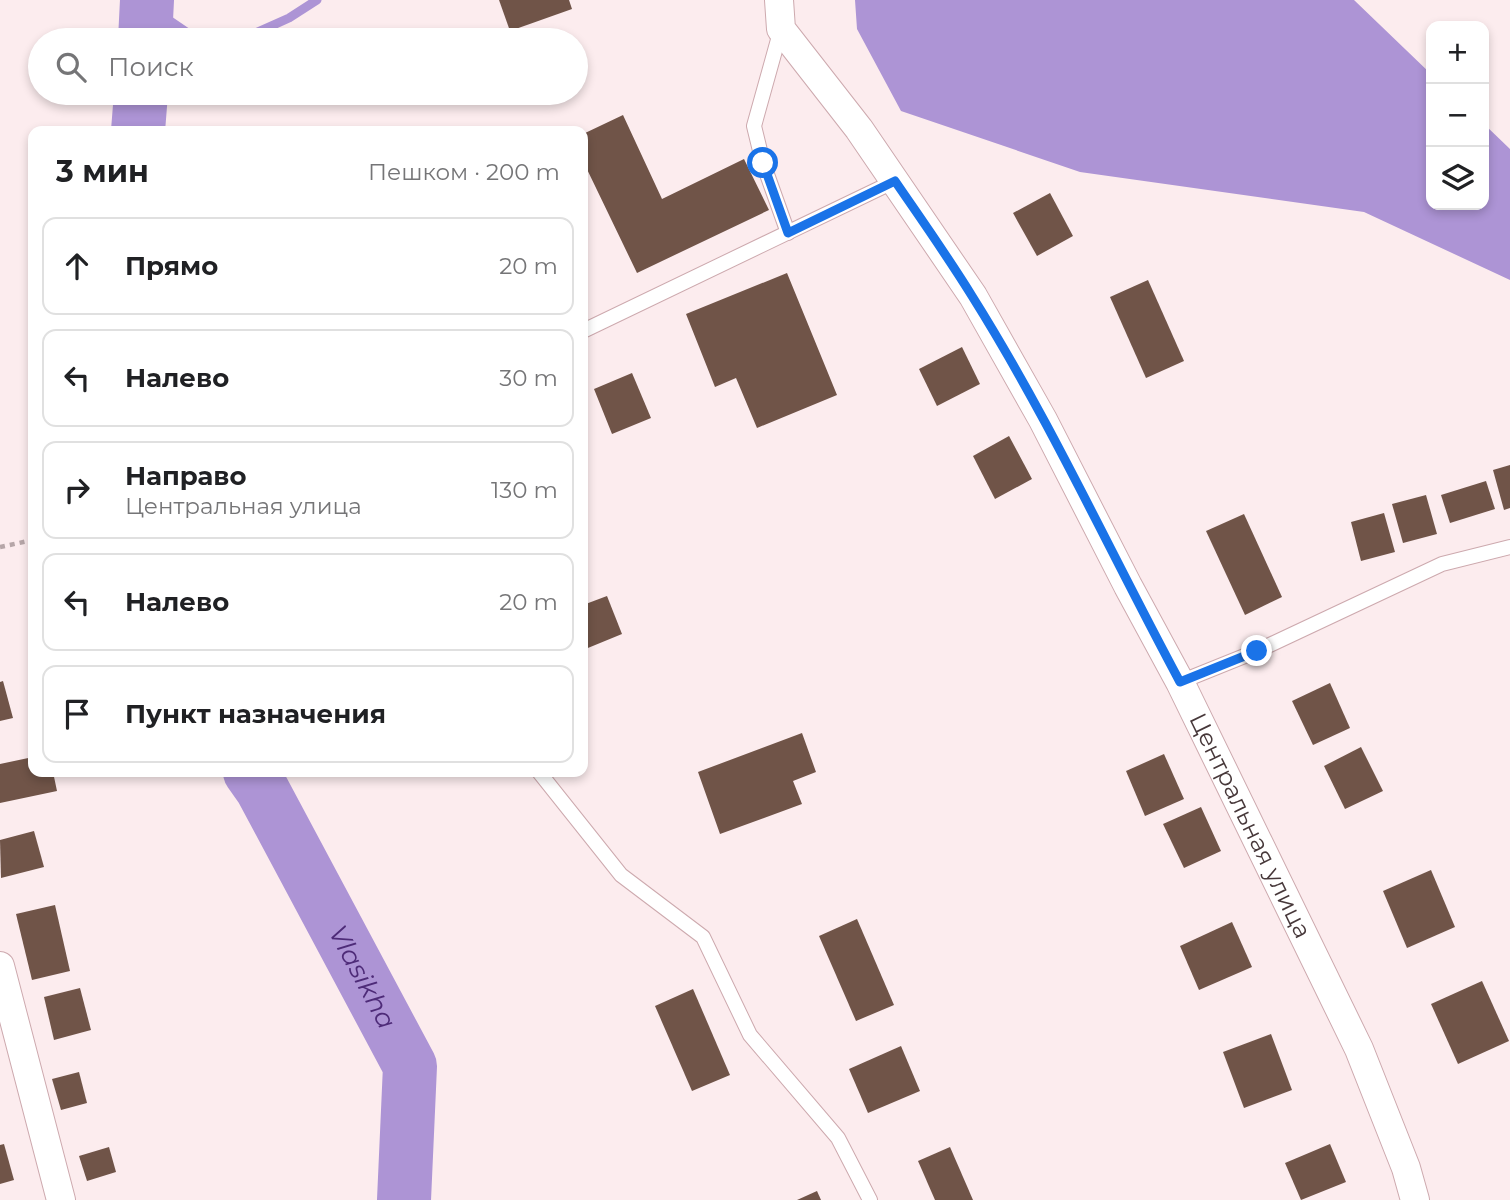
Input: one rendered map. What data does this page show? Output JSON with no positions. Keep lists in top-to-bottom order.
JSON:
{
  "streets": {
    "street": ["Центральная улица"]
  },
  "water": ["Vlasikha"],
  "page": {
    "map_buttons": ["+", "−"],
    "search": "Поиск",
    "heading": ["3 мин", "Пешком · 200 m"],
    "list": [
      ["Прямо", "20 m"],
      ["Налево", "30 m"],
      ["Направо", "Центральная улица", "130 m"],
      ["Налево", "20 m"],
      "Пункт назначения"
    ]
  }
}
